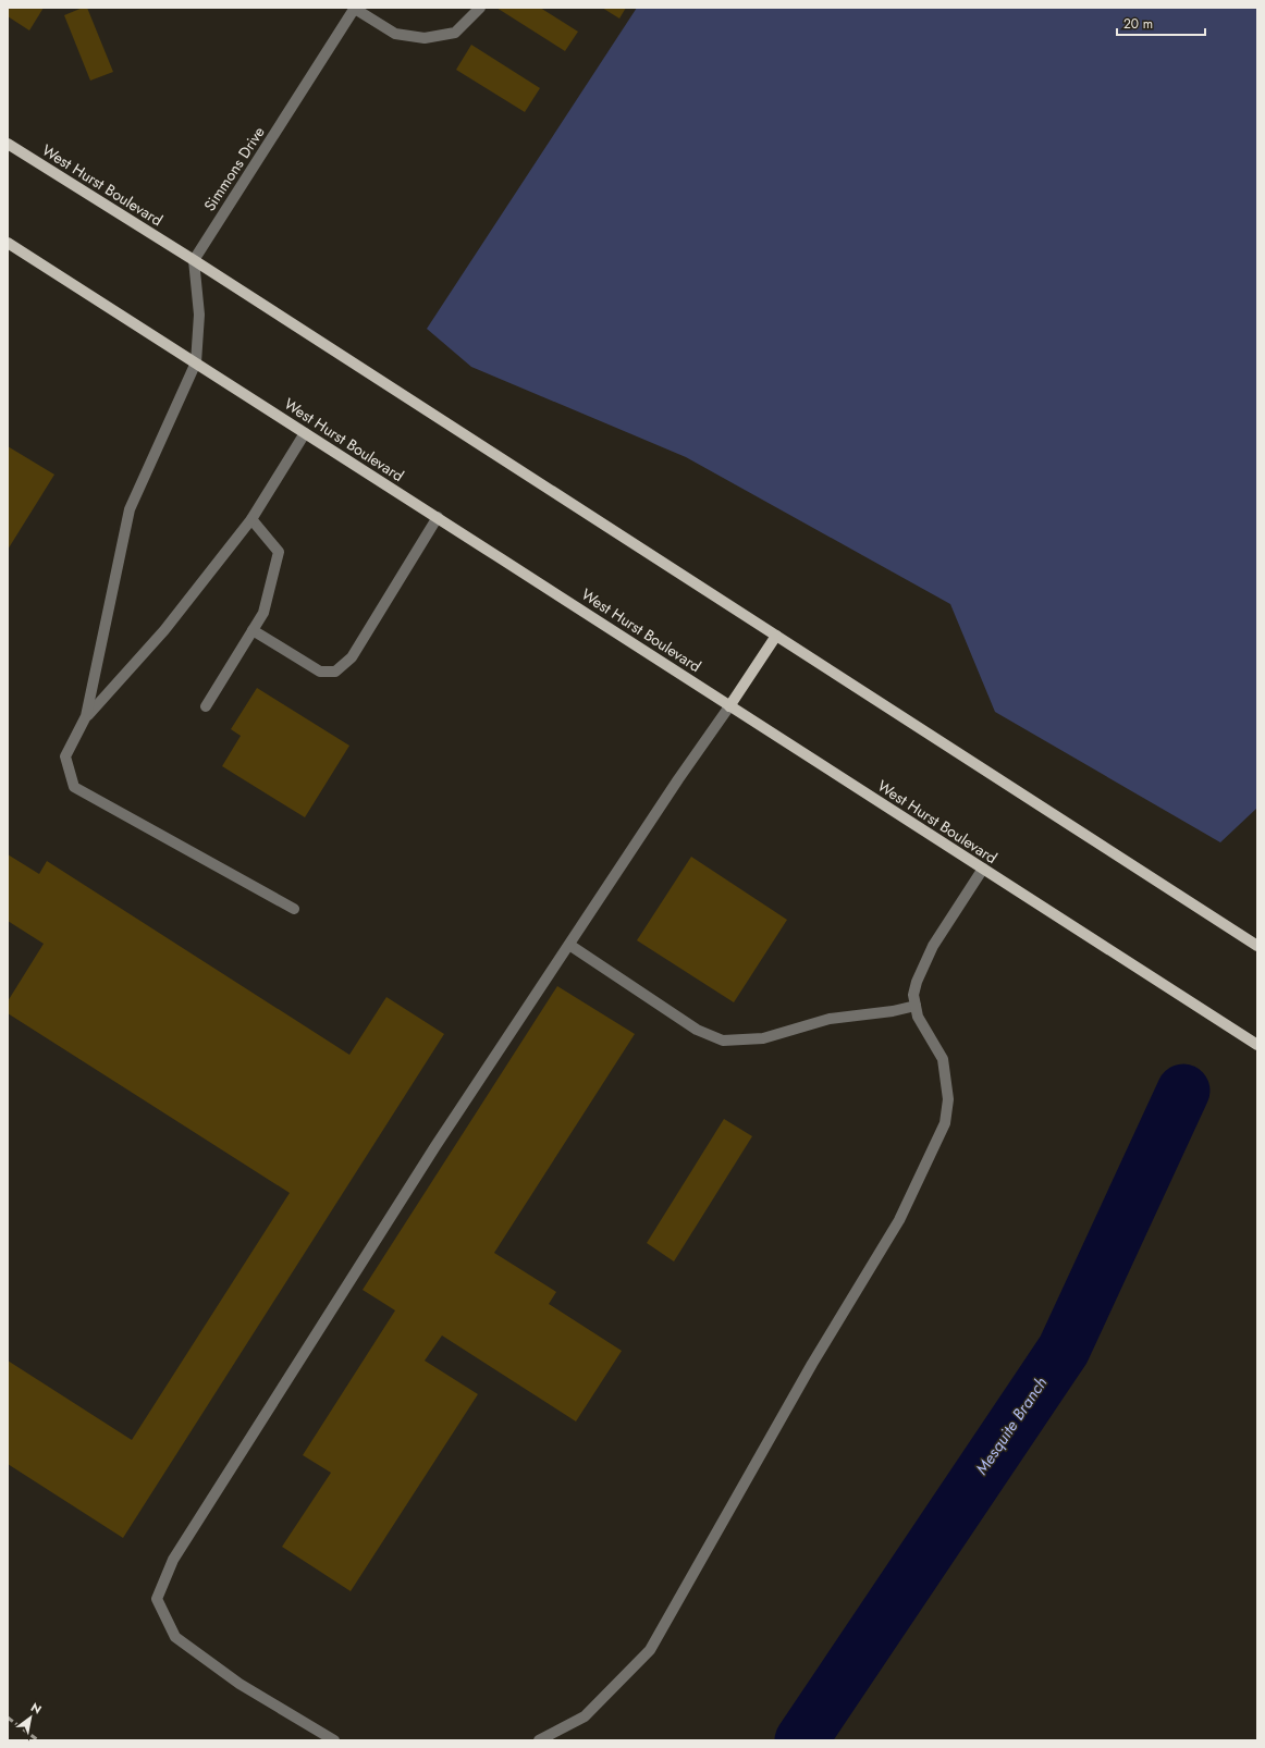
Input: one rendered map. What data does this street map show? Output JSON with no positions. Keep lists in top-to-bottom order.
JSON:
{
  "streets": {
    "main road": ["West Hurst Boulevard"],
    "street": ["Simmons Drive"]
  },
  "crossings": [
    ["Simmons Drive", "West Hurst Boulevard"]
  ],
  "water": ["Mesquite Branch"],
  "scale_bar": "20 m",
  "north": "top right"
}
